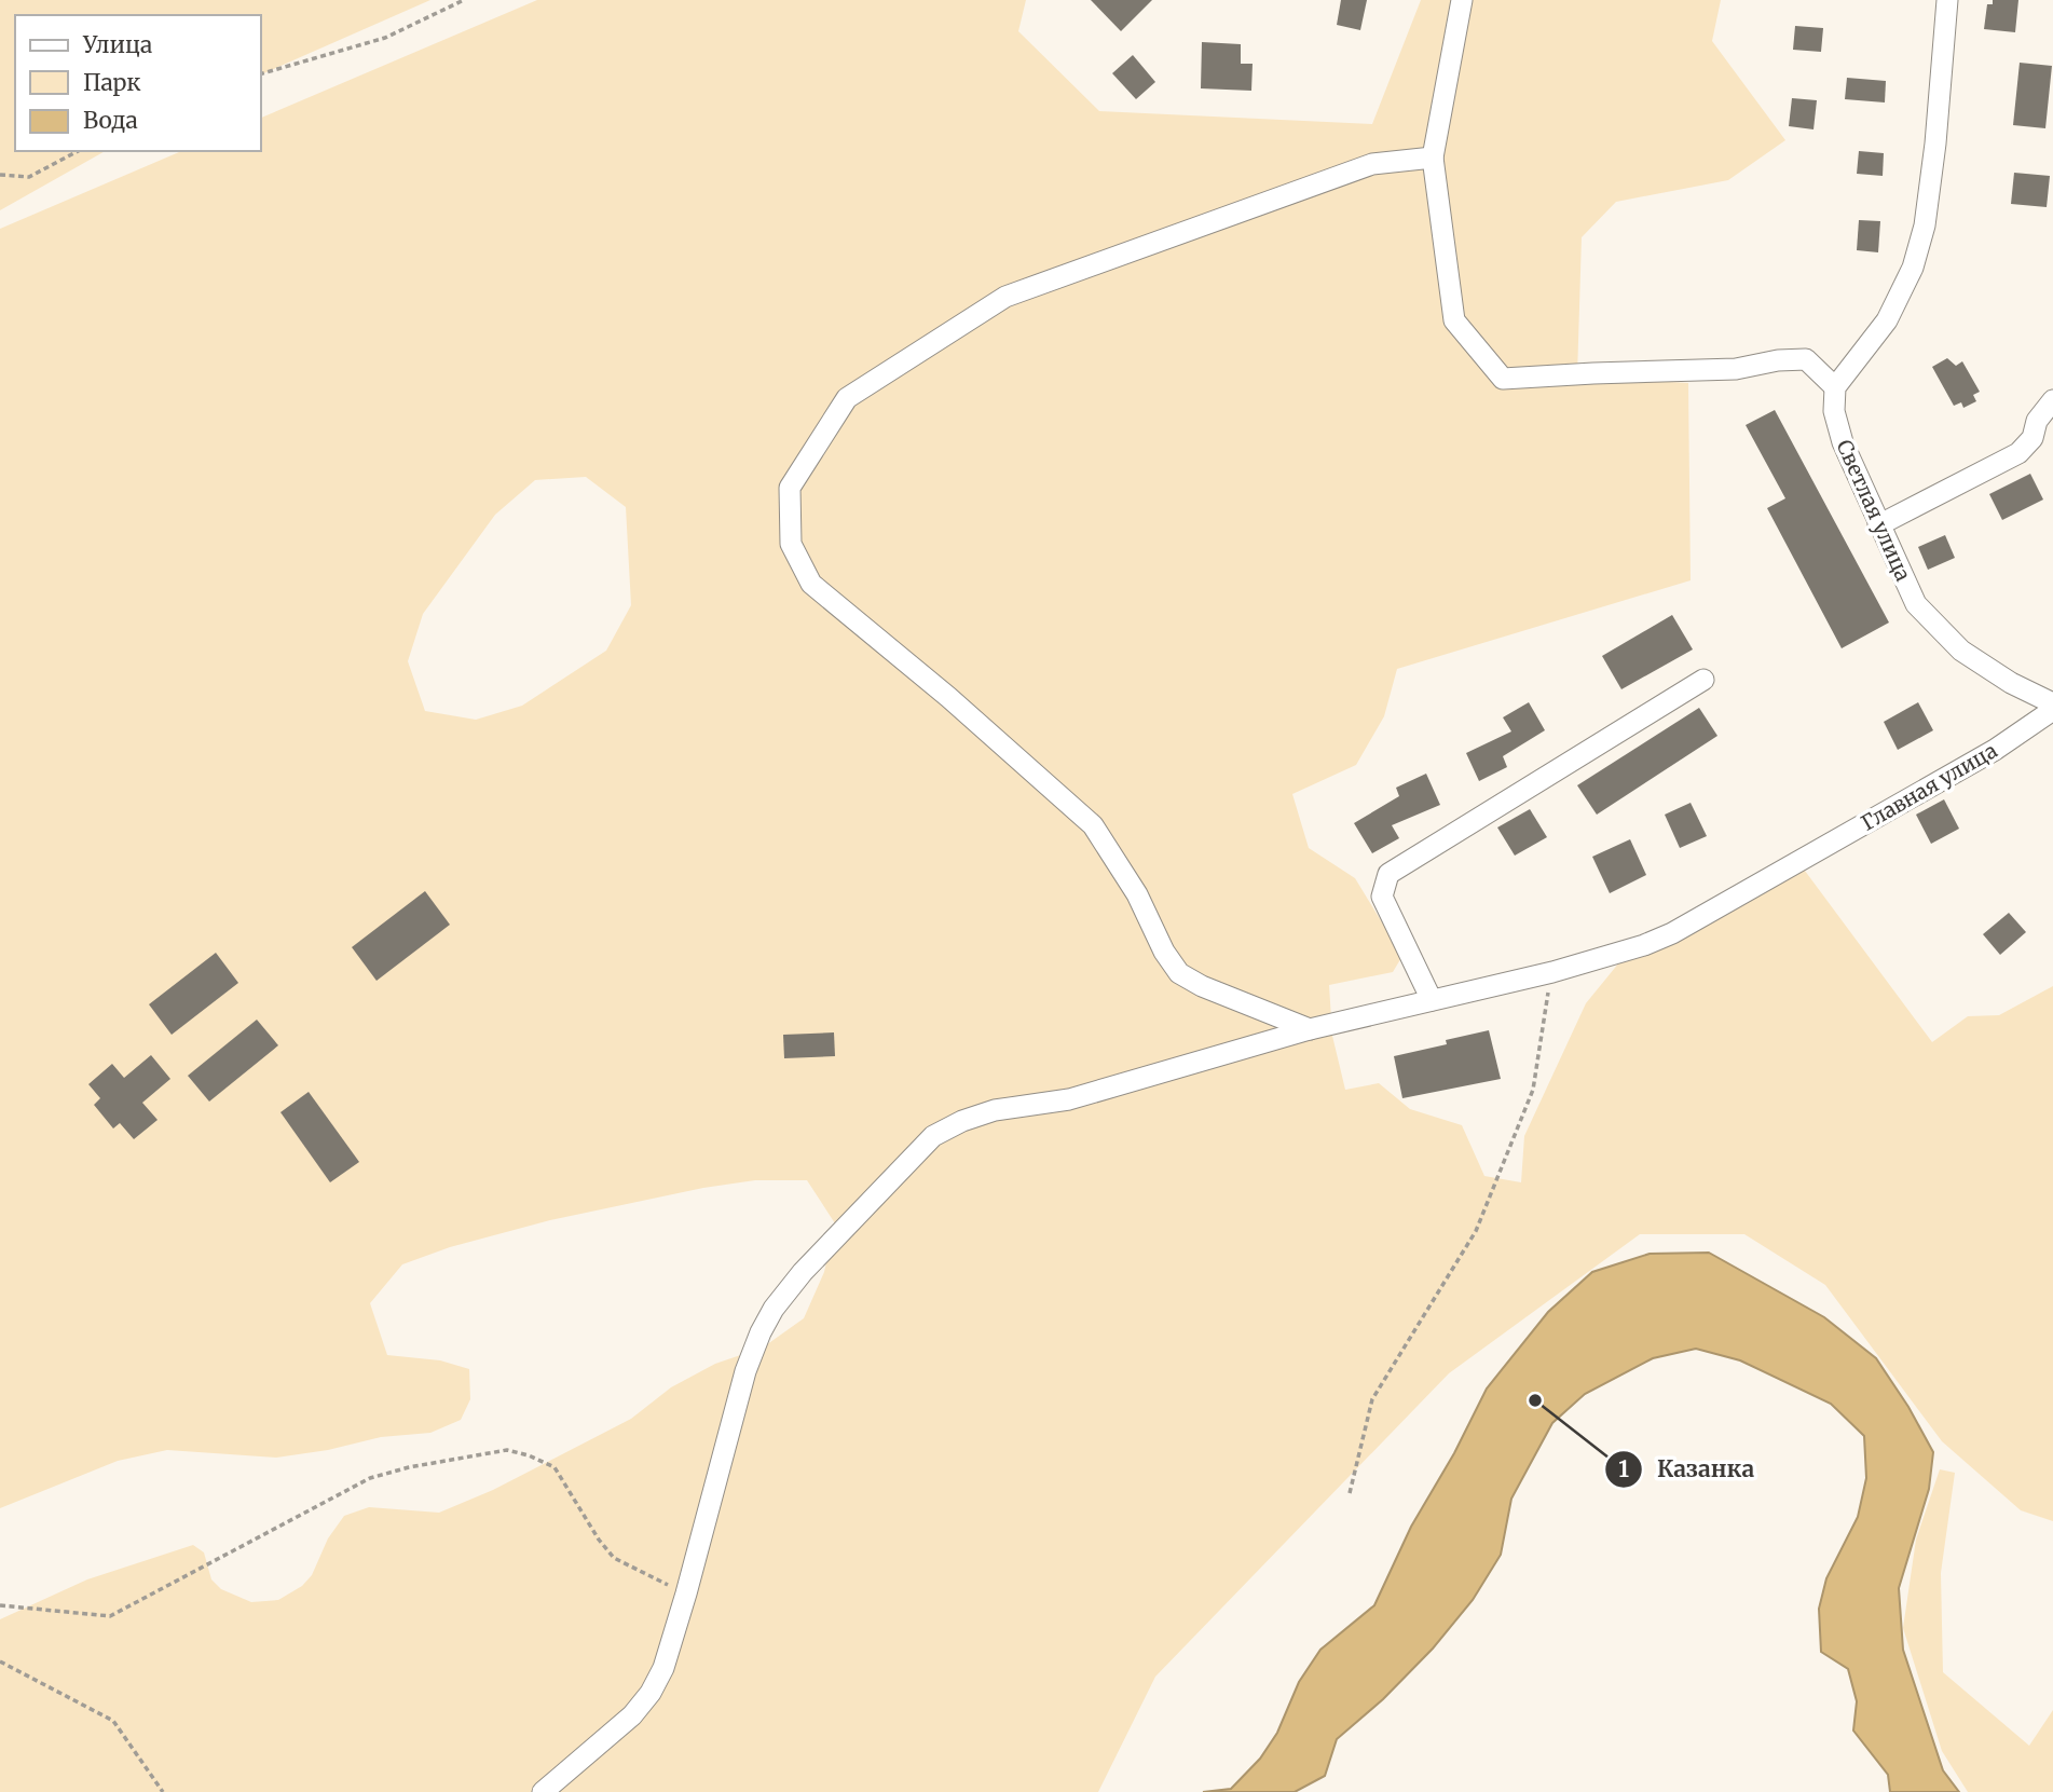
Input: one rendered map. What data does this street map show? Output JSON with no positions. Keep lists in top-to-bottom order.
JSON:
{
  "streets": {
    "street": ["Светлая улица", "Главная улица"]
  },
  "places": ["Казанка"],
  "legend": ["Улица", "Парк", "Вода"]
}
